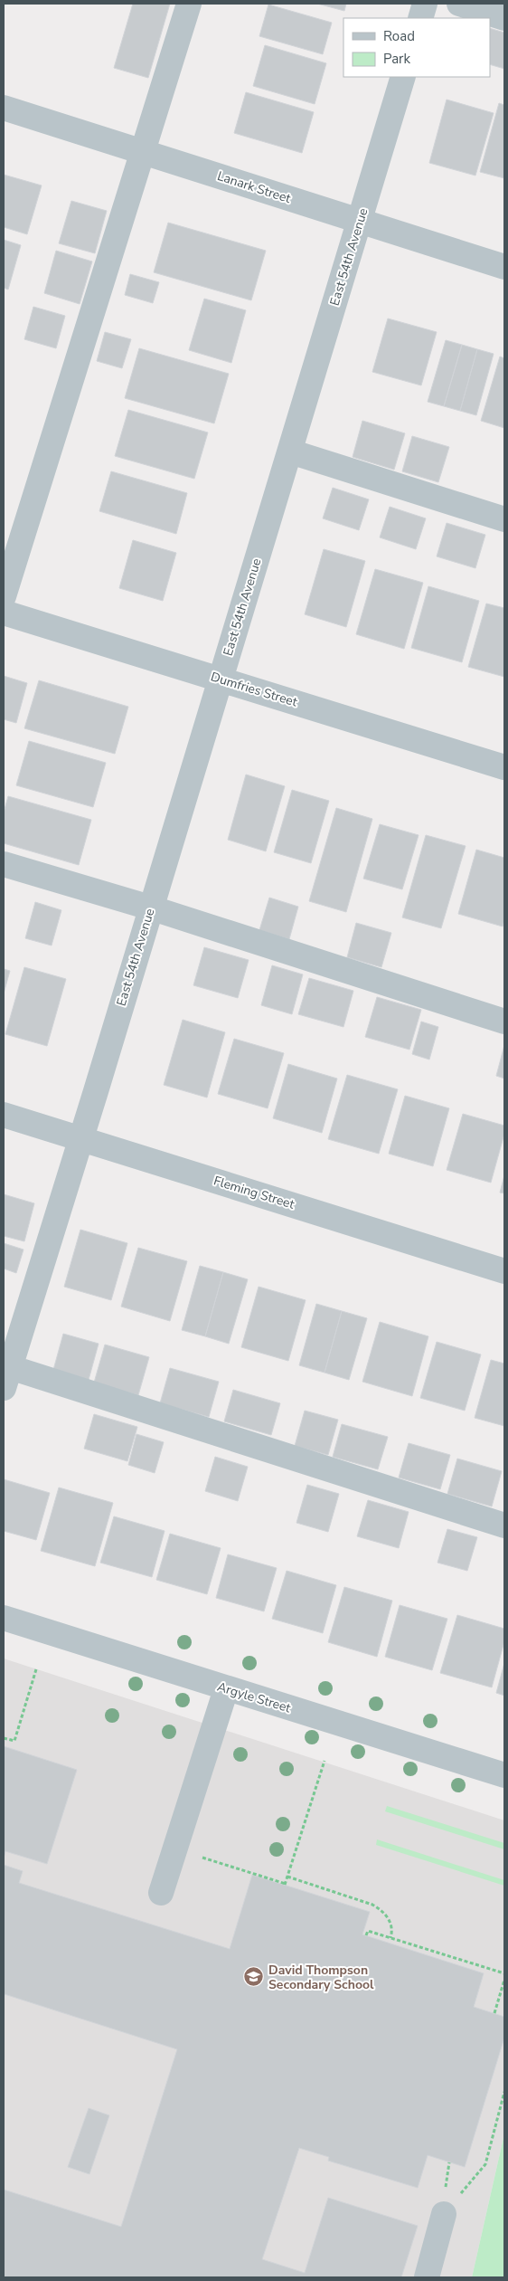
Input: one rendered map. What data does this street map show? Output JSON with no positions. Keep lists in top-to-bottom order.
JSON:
{
  "streets": {
    "street": [
      "Lanark Street",
      "East 54th Avenue",
      "Dumfries Street",
      "Fleming Street",
      "Argyle Street"
    ]
  },
  "crossings": [
    ["Lanark Street", "East 54th Avenue"],
    ["East 54th Avenue", "Dumfries Street"],
    ["East 54th Avenue", "Fleming Street"]
  ],
  "places": {
    "school or university": ["David Thompson Secondary School"]
  },
  "legend": ["Road", "Park"]
}
